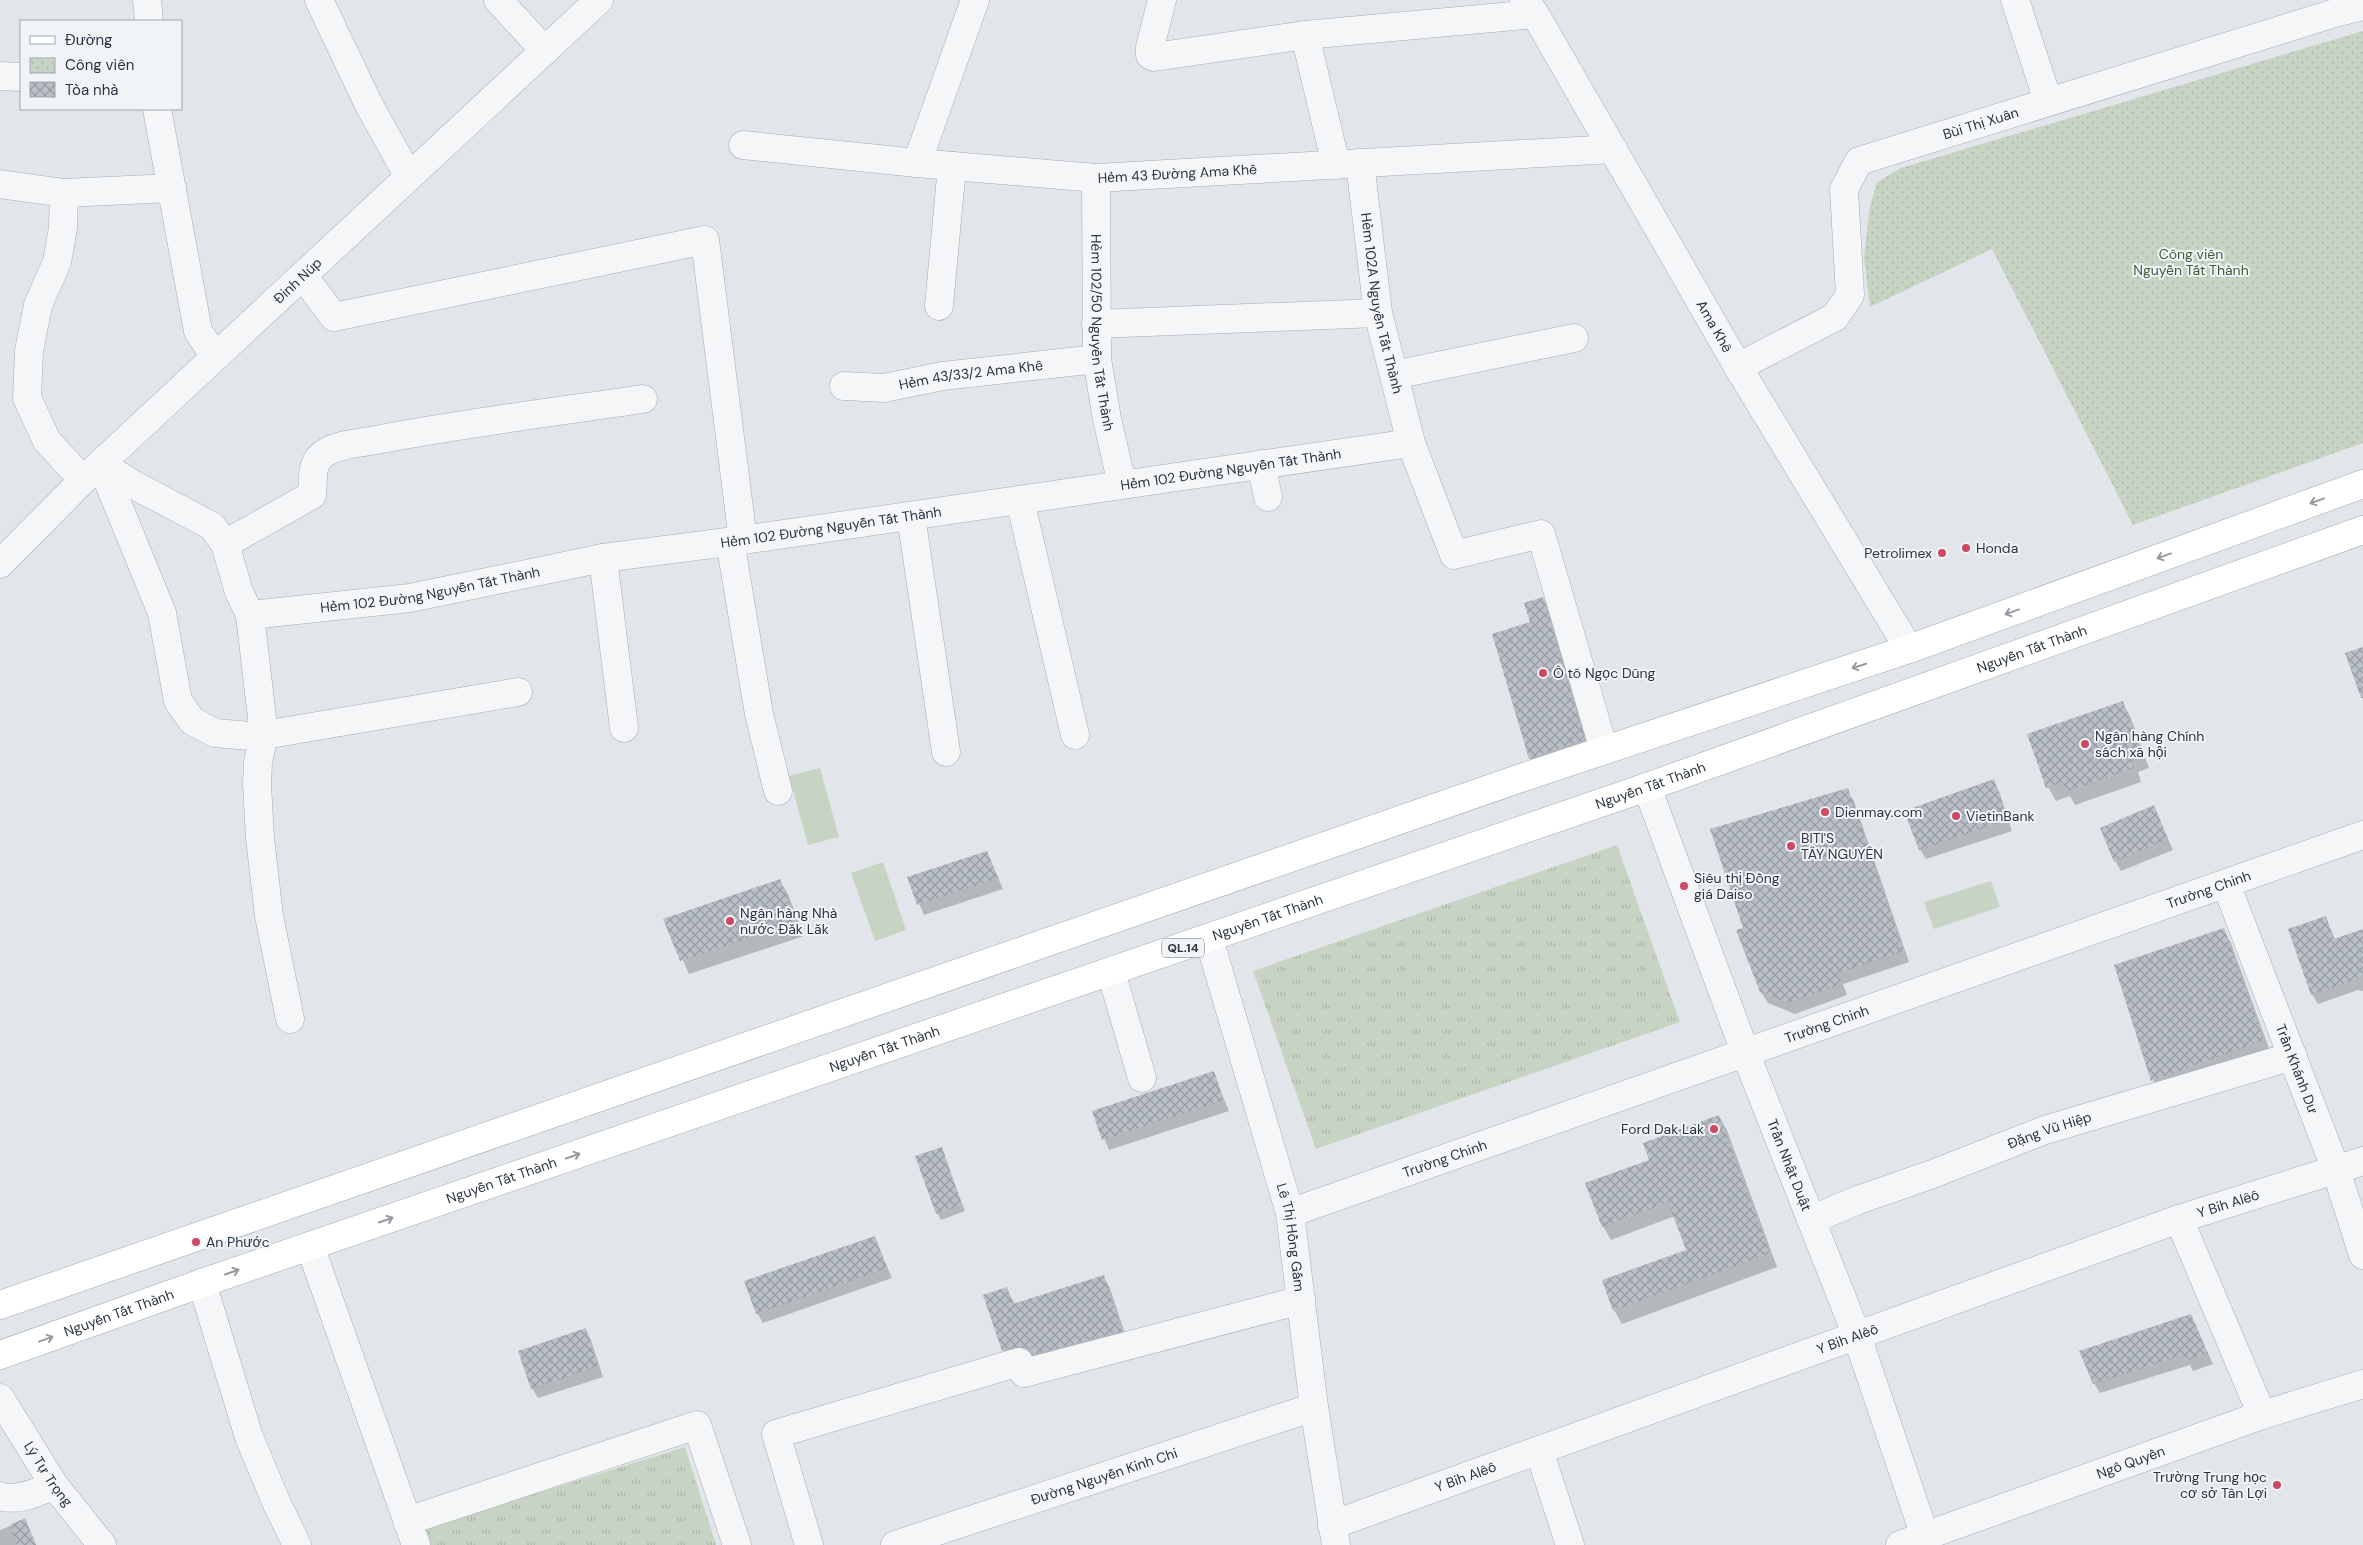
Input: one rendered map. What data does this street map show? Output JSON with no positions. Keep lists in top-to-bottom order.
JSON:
{
  "streets": {
    "main road": ["Nguyễn Tất Thành", "QL.14"],
    "street": [
      "Bùi Thị Xuân",
      "Hẻm 43 Đường Ama Khê",
      "Đinh Núp",
      "Hẻm 102A Nguyễn Tất Thành",
      "Ama Khê",
      "Hẻm 102/50 Nguyễn Tất Thành",
      "Hẻm 43/33/2 Ama Khê",
      "Hẻm 102 Đường Nguyễn Tất Thành",
      "Trường Chinh",
      "Trần Khánh Dư",
      "Đặng Vũ Hiệp",
      "Trần Nhật Duật",
      "Y Bih Alêô",
      "Lê Thị Hồng Gấm",
      "Ngô Quyền",
      "Lý Tự Trọng",
      "Đường Nguyễn Kinh Chi"
    ]
  },
  "crossings": [
    ["Bùi Thị Xuân", "Ama Khê"],
    ["Hẻm 43 Đường Ama Khê", "Hẻm 102A Nguyễn Tất Thành"],
    ["Hẻm 43 Đường Ama Khê", "Ama Khê"],
    ["Hẻm 43 Đường Ama Khê", "Hẻm 102/50 Nguyễn Tất Thành"],
    ["Hẻm 102A Nguyễn Tất Thành", "Hẻm 102 Đường Nguyễn Tất Thành"],
    ["Hẻm 102/50 Nguyễn Tất Thành", "Hẻm 43/33/2 Ama Khê"],
    ["Hẻm 102/50 Nguyễn Tất Thành", "Hẻm 102 Đường Nguyễn Tất Thành"],
    ["Nguyễn Tất Thành", "Trần Nhật Duật"],
    ["Nguyễn Tất Thành", "Lê Thị Hồng Gấm"],
    ["Trường Chinh", "Trần Khánh Dư"],
    ["Trường Chinh", "Trần Nhật Duật"],
    ["Trường Chinh", "Lê Thị Hồng Gấm"],
    ["Trần Khánh Dư", "Đặng Vũ Hiệp"],
    ["Trần Khánh Dư", "Y Bih Alêô"],
    ["Đặng Vũ Hiệp", "Trần Nhật Duật"],
    ["Trần Nhật Duật", "Y Bih Alêô"],
    ["Trần Nhật Duật", "Ngô Quyền"],
    ["Y Bih Alêô", "Lê Thị Hồng Gấm"],
    ["Lê Thị Hồng Gấm", "Đường Nguyễn Kinh Chi"]
  ],
  "parks": ["Công viên Nguyễn Tất Thành"],
  "places": [
    "Honda",
    "Petrolimex",
    "Ô tô Ngọc Dũng",
    "Ngân hàng Chính sách xã hội",
    "Dienmay.com",
    "VietinBank",
    "BITI'S TÂY NGUYÊN",
    "Siêu thị Đồng giá Daiso",
    "Ngân hàng Nhà nước Đăk Lăk",
    "Ford Dak Lak",
    "An Phước",
    "Trường Trung học cơ sở Tân Lợi"
  ],
  "legend": ["Đường", "Công viên", "Tòa nhà"]
}
